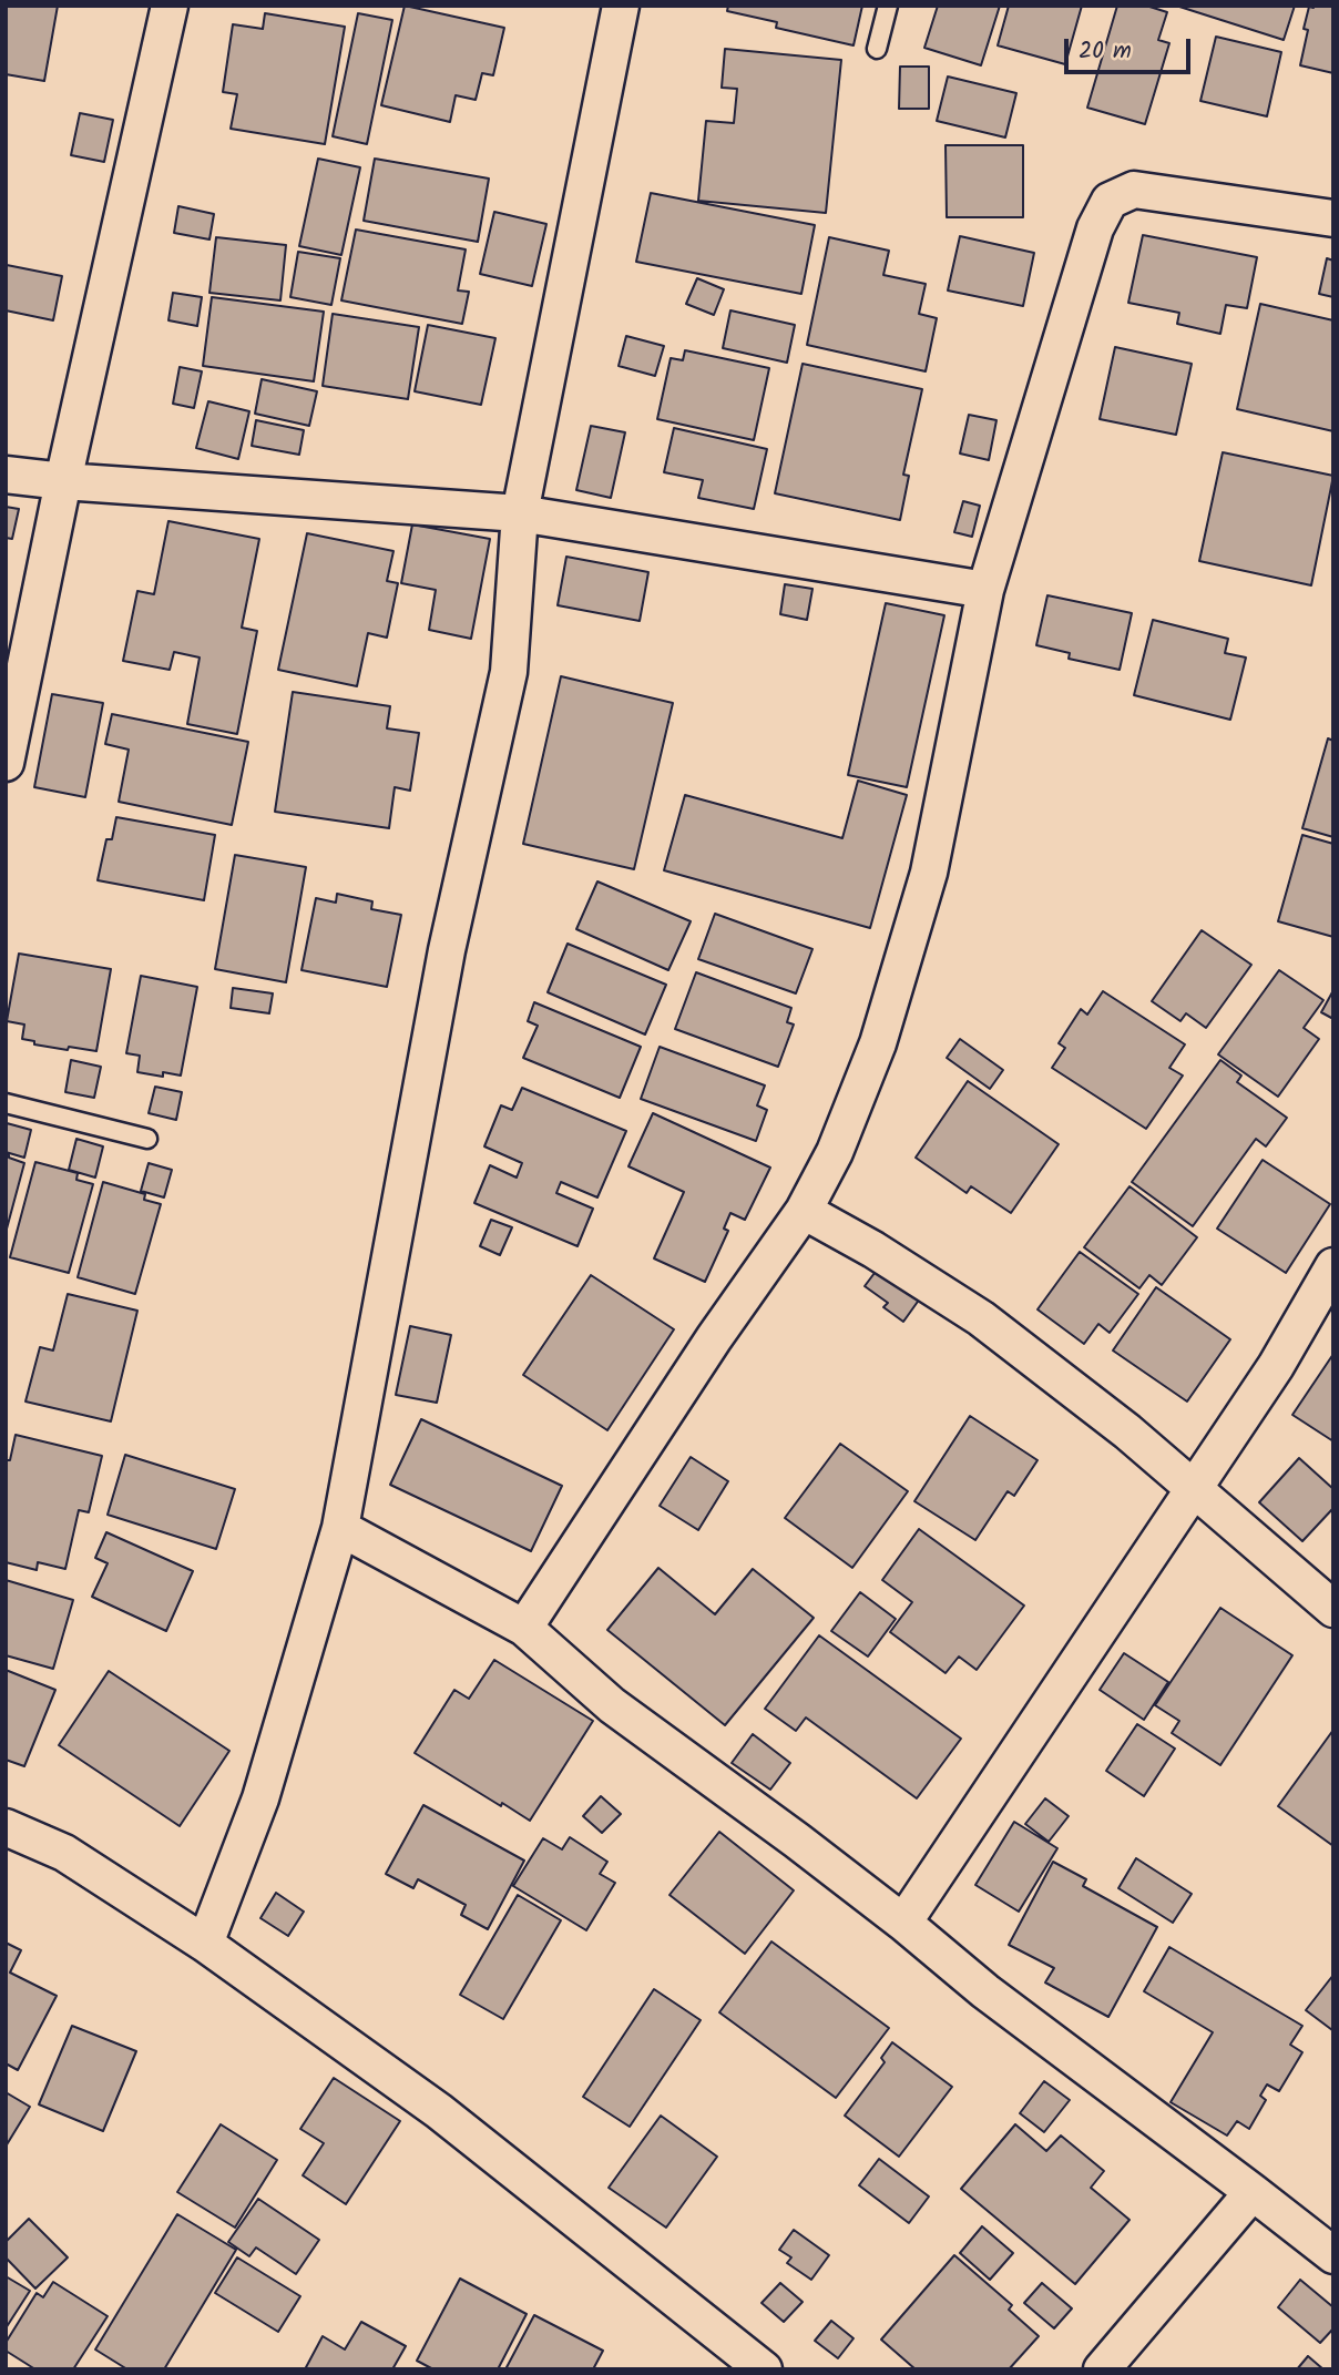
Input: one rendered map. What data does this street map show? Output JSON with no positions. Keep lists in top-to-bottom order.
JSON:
{
  "scale_bar": "20 m"
}
